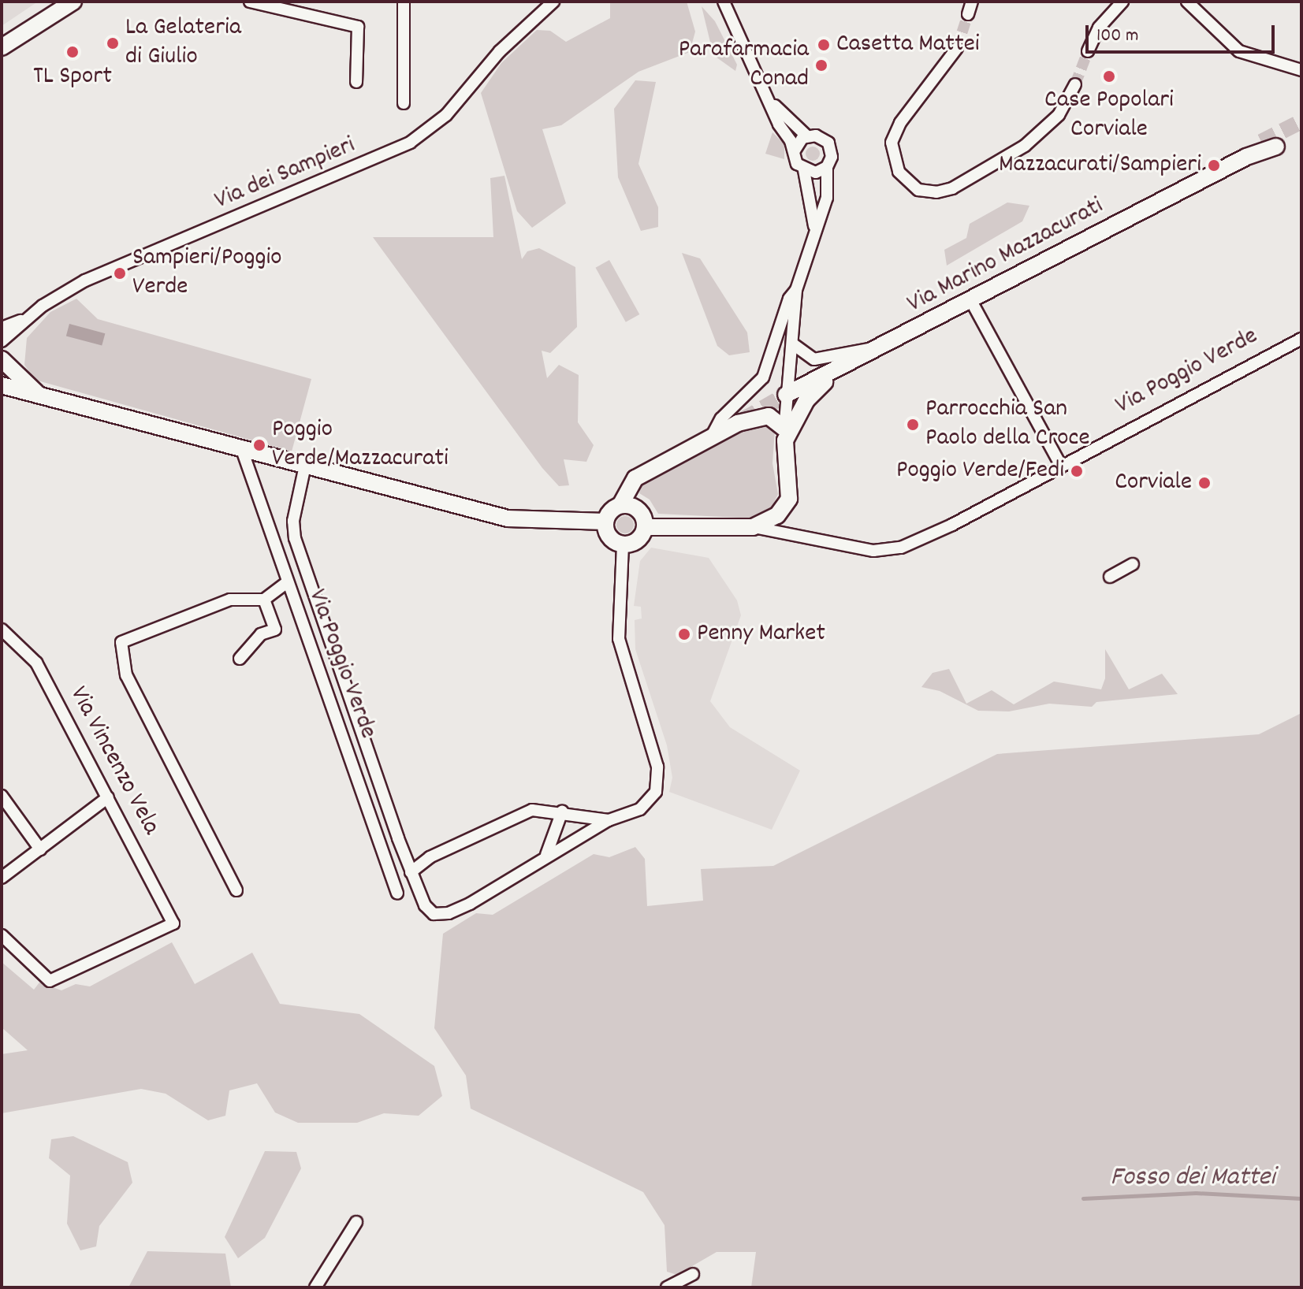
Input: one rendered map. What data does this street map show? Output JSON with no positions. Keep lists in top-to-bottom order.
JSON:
{
  "streets": {
    "street": [
      "Via dei Sampieri",
      "Via Marino Mazzacurati",
      "Via Poggio Verde",
      "Via Vincenzo Vela"
    ]
  },
  "water": ["Fosso dei Mattei"],
  "places": [
    "La Gelateria di Giulio",
    "Casetta Mattei",
    "TL Sport",
    "Parafarmacia Conad",
    "Case Popolari Corviale",
    "Mazzacurati/Sampieri",
    "Sampieri/Poggio Verde",
    "Parrocchia San Paolo della Croce",
    "Poggio Verde/Mazzacurati",
    "Poggio Verde/Fedi",
    "Corviale",
    "Penny Market"
  ],
  "scale_bar": "100 m"
}
